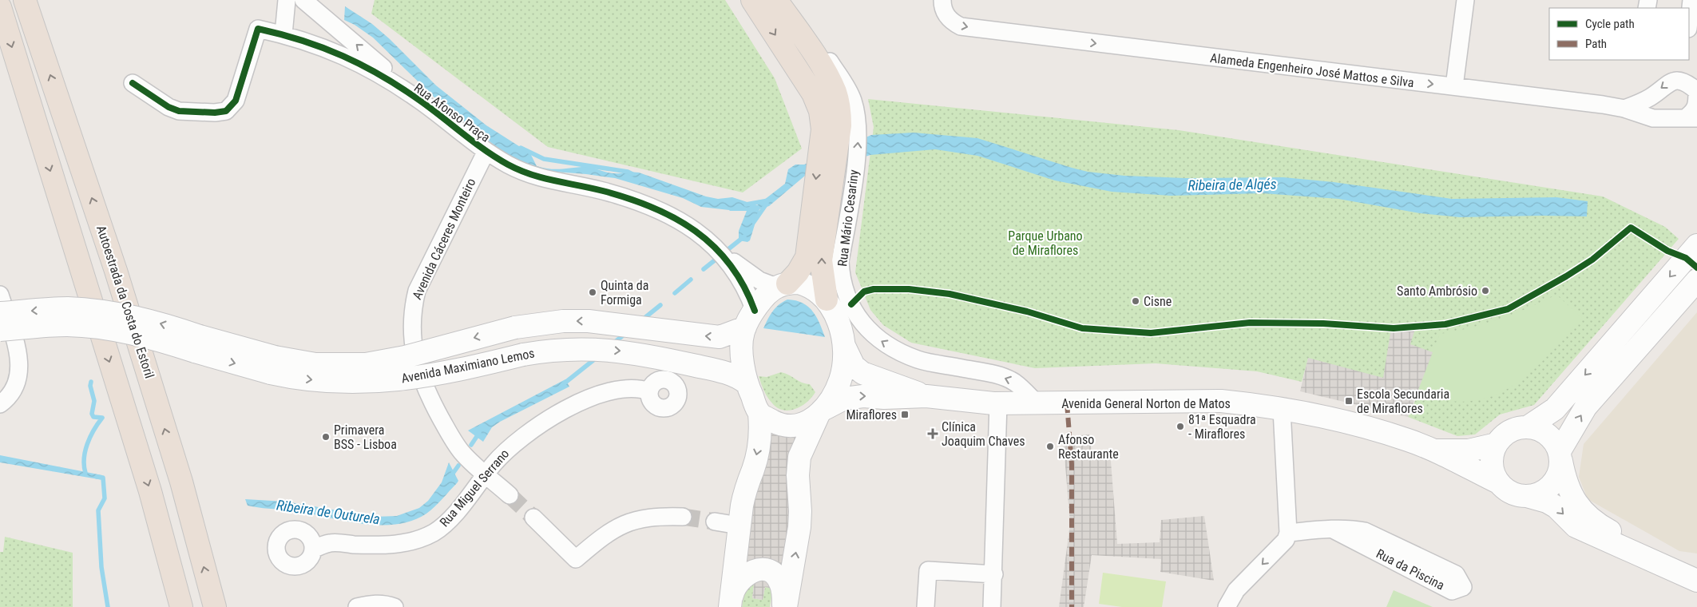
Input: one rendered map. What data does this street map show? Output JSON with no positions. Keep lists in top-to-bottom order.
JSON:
{
  "streets": {
    "highway": ["Autoestrada da Costa do Estoril"],
    "street": [
      "Alameda Engenheiro José Mattos e Silva",
      "Rua Afonso Praça",
      "Rua Mário Cesariny",
      "Avenida Cáceres Monteiro",
      "Avenida Maximiano Lemos",
      "Avenida General Norton de Matos",
      "Rua Miguel Serrano",
      "Rua da Piscina"
    ]
  },
  "crossings": [
    ["Rua Afonso Praça", "Avenida Cáceres Monteiro"],
    ["Rua Afonso Praça", "Avenida Maximiano Lemos"],
    ["Rua Afonso Praça", "Avenida General Norton de Matos"],
    ["Rua Mário Cesariny", "Avenida General Norton de Matos"],
    ["Avenida Cáceres Monteiro", "Rua Miguel Serrano"],
    ["Avenida Maximiano Lemos", "Avenida General Norton de Matos"]
  ],
  "one_way": ["Alameda Engenheiro José Mattos e Silva", "Rua Mário Cesariny"],
  "water": ["Ribeira de Algés", "Ribeira de Outurela"],
  "parks": ["Parque Urbano de Miraflores"],
  "places": {
    "other": [
      "Santo Ambrósio",
      "Quinta da Formiga",
      "Cisne",
      "81ª Esquadra - Miraflores",
      "Primavera BSS - Lisboa",
      "Afonso Restaurante"
    ],
    "transit": ["Escola Secundaria de Miraflores", "Miraflores"],
    "health": ["Clínica Joaquim Chaves"]
  },
  "legend": ["Cycle path", "Path"]
}
